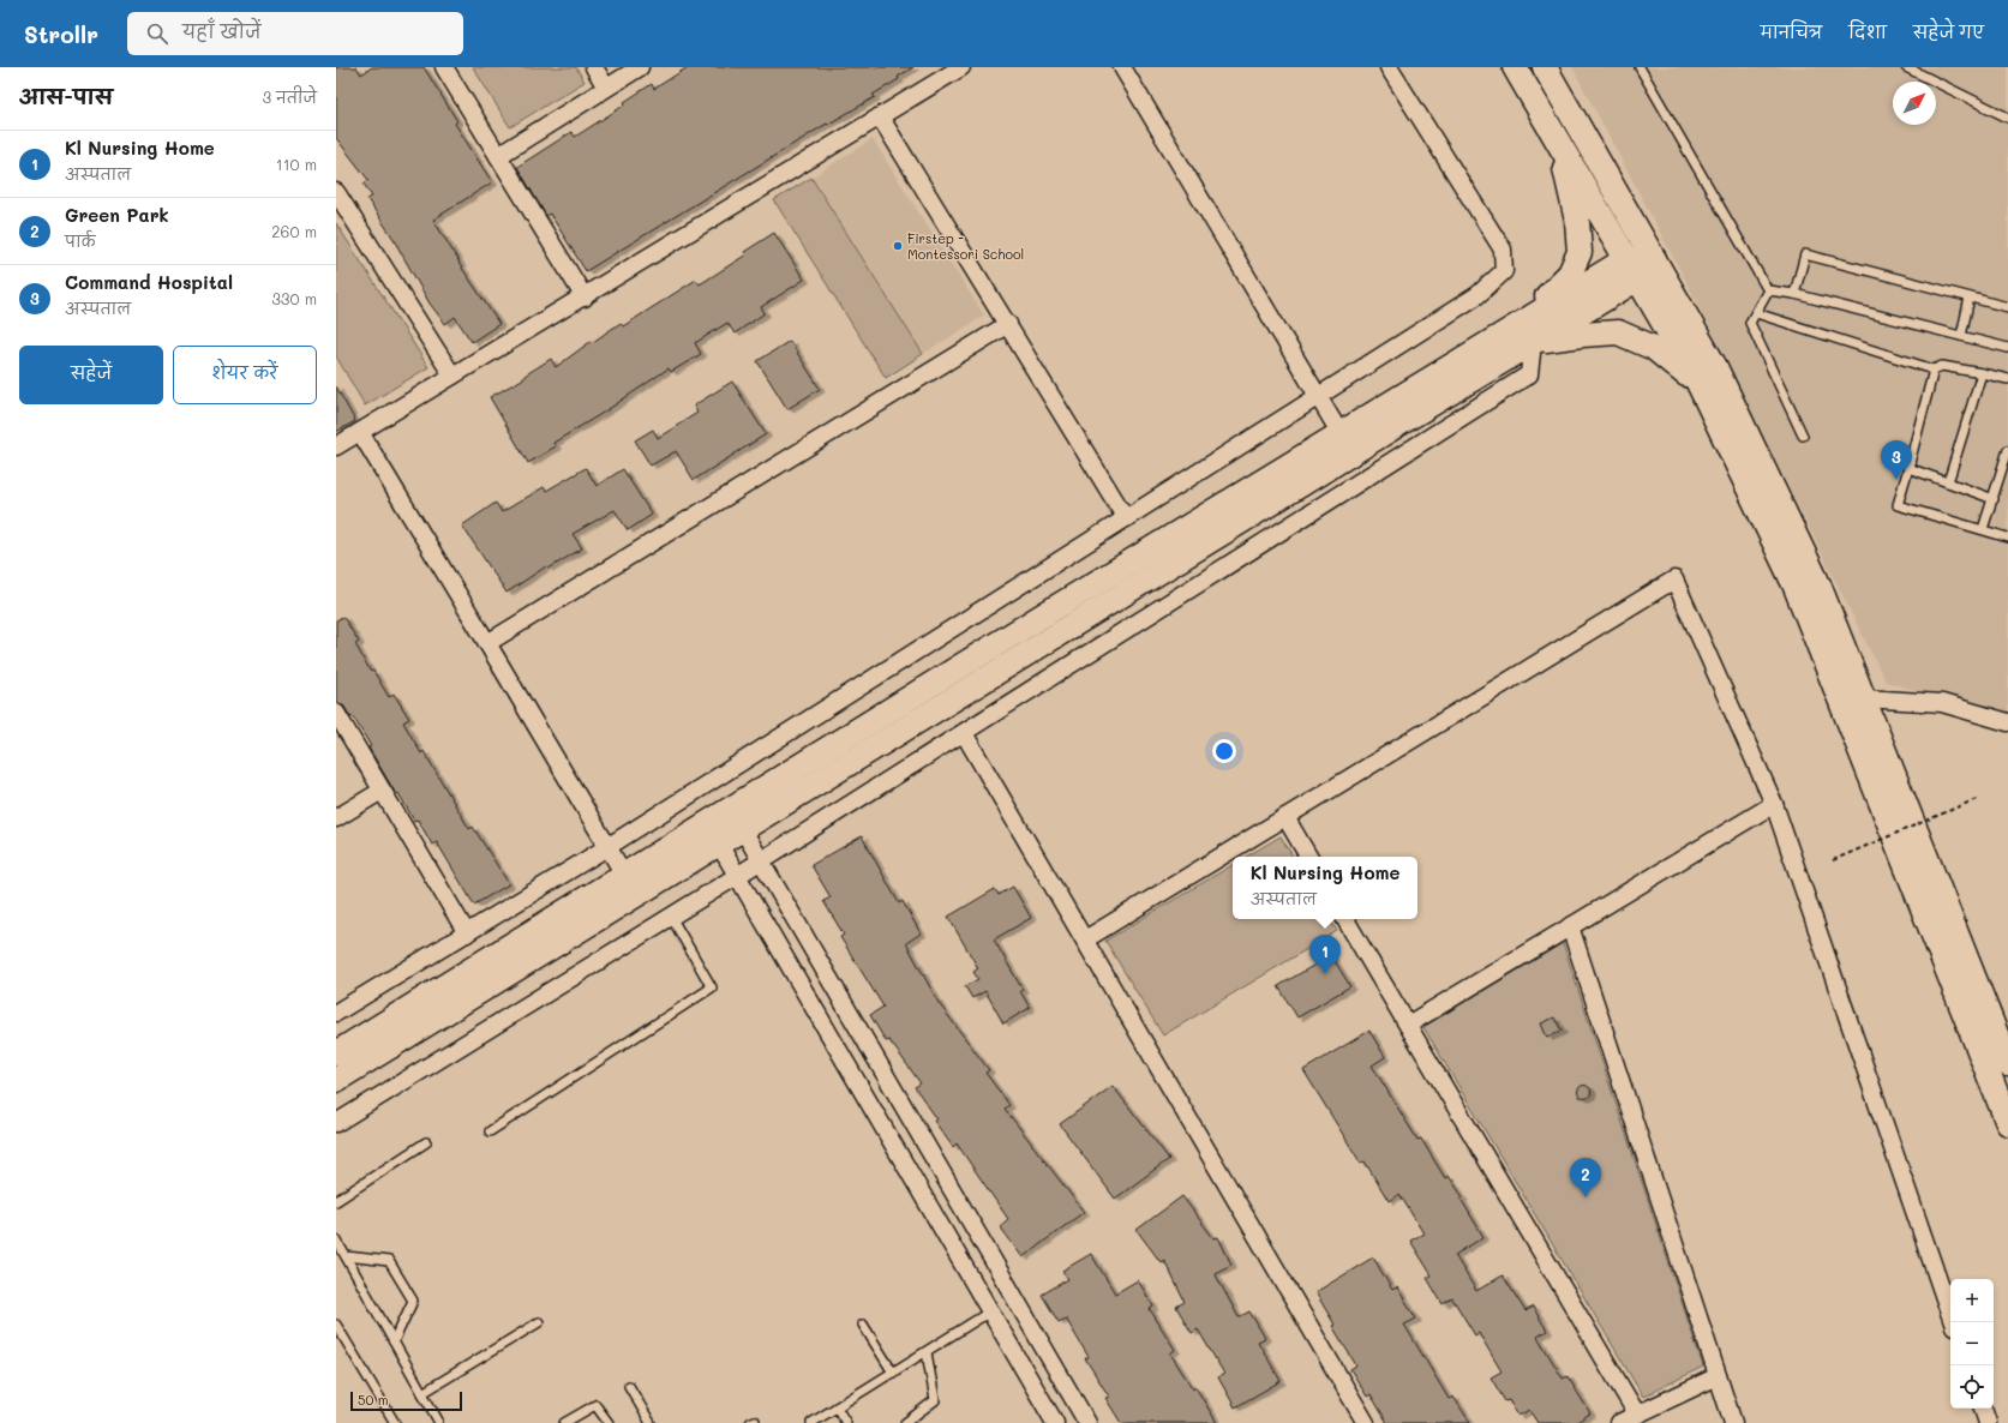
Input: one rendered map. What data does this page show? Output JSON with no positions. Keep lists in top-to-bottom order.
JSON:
{
  "places": ["Firstep - Montessori School"],
  "scale_bar": "50 m",
  "north": "top right",
  "page": {
    "header": "Strollr",
    "search": "यहाँ खोजें",
    "nav": ["मानचित्र", "दिशा", "सहेजे गए"],
    "heading": ["आस-पास", "3 नतीजे"],
    "list": [
      {
        "mark": "1",
        "name": "Kl Nursing Home",
        "note": "अस्पताल",
        "value": "110 m"
      },
      {
        "mark": "2",
        "name": "Green Park",
        "note": "पार्क",
        "value": "260 m"
      },
      {
        "mark": "3",
        "name": "Command Hospital",
        "note": "अस्पताल",
        "value": "330 m"
      }
    ],
    "buttons": ["सहेजें", "शेयर करें"],
    "pins": ["3", "1", "2"],
    "popup": ["Kl Nursing Home", "अस्पताल"],
    "map_buttons": ["+", "−"],
    "scale": "50 m"
  }
}
